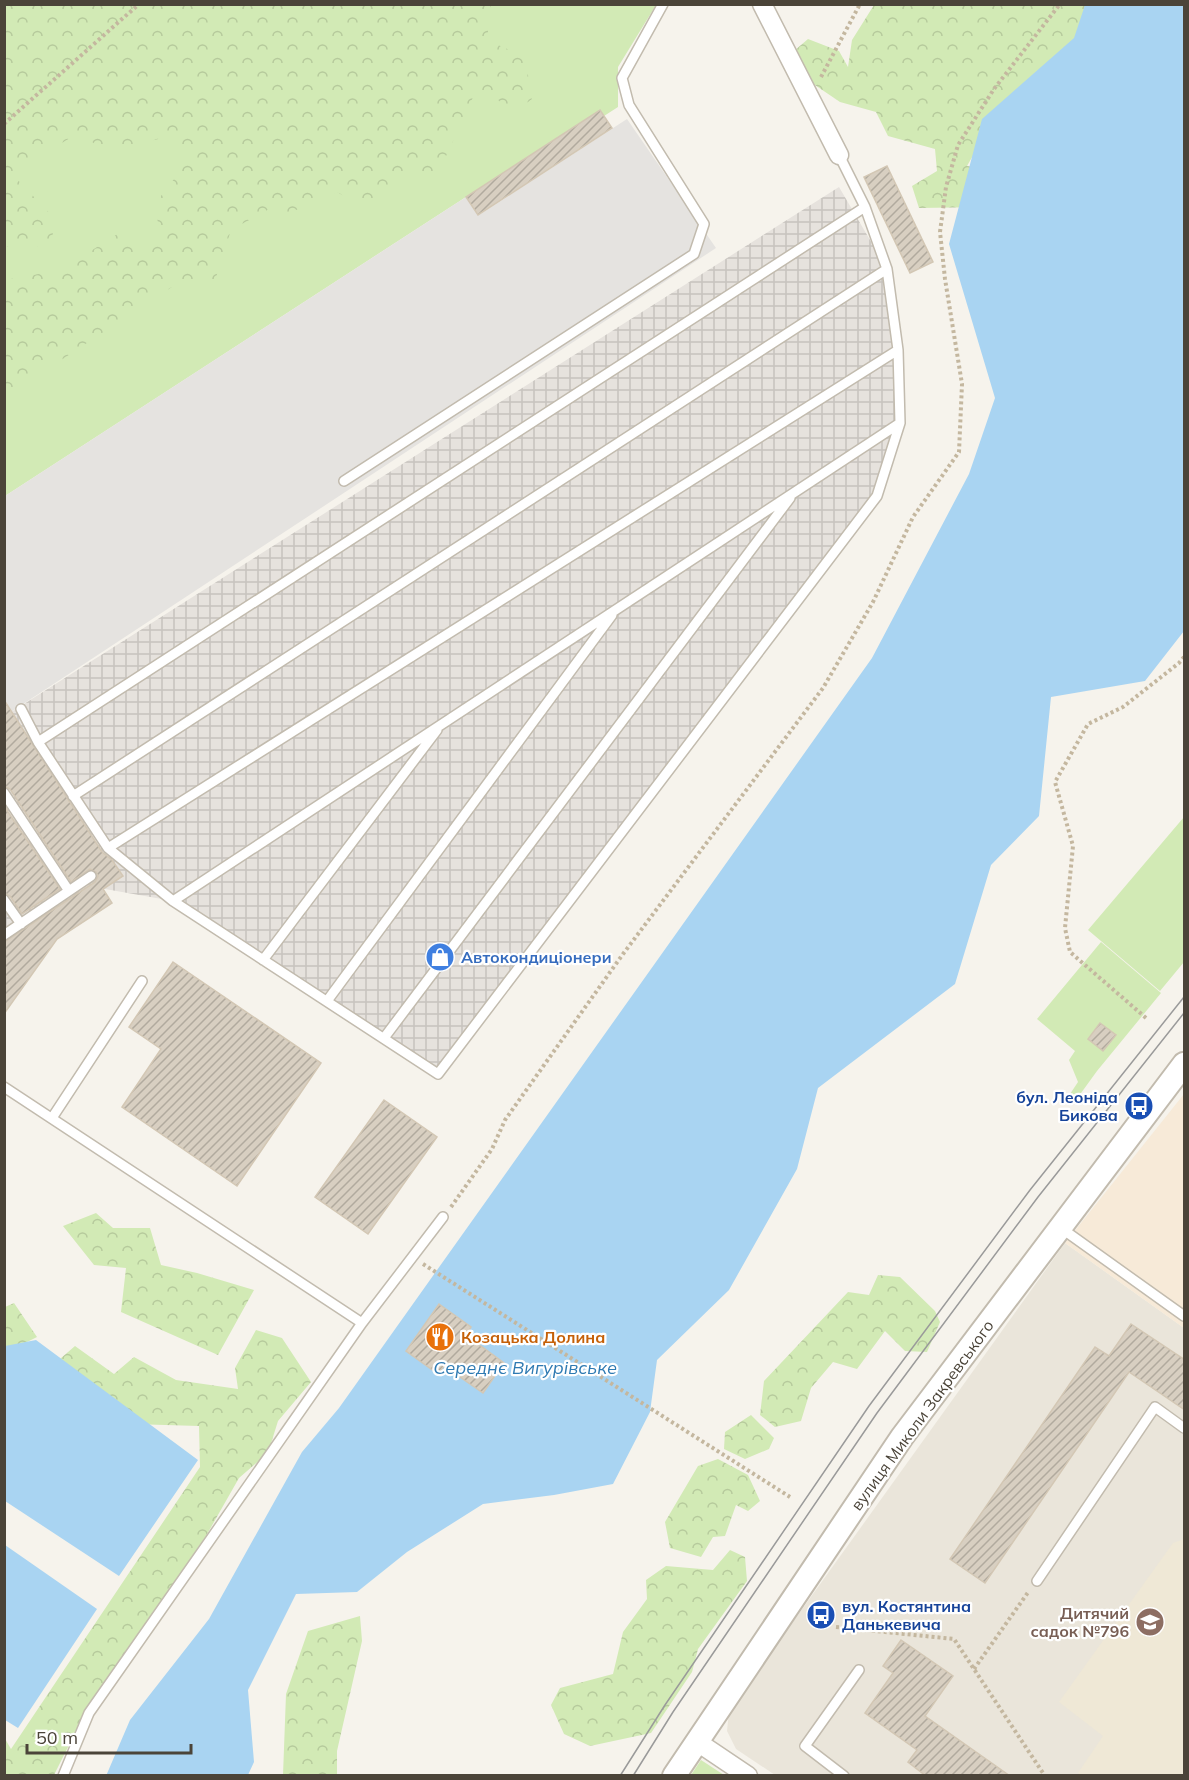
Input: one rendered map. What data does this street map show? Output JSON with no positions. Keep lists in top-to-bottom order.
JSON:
{
  "streets": {
    "street": ["вулиця Миколи Закревського"]
  },
  "water": ["Середнє Вигурівське"],
  "places": {
    "shop": ["Автокондиціонери"],
    "bus stop": ["бул. Леоніда Бикова", "вул. Костянтина Данькевича"],
    "restaurant": ["Козацька Долина"],
    "school or university": ["Дитячий садок №796"]
  },
  "scale_bar": "50 m"
}
